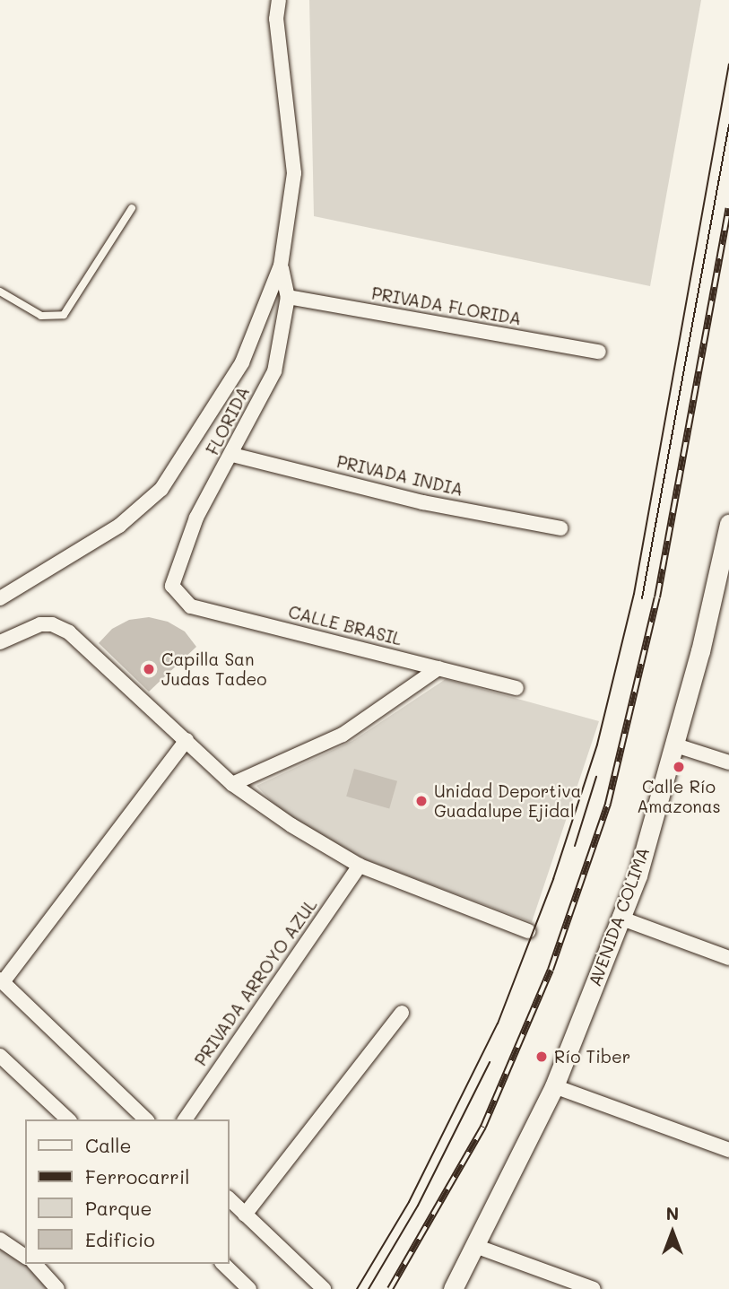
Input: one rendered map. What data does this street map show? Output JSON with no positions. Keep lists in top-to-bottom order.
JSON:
{
  "streets": {
    "street": [
      "PRIVADA FLORIDA",
      "FLORIDA",
      "PRIVADA INDIA",
      "CALLE BRASIL",
      "AVENIDA COLIMA",
      "PRIVADA ARROYO AZUL"
    ]
  },
  "crossings": [
    ["PRIVADA FLORIDA", "FLORIDA"],
    ["FLORIDA", "PRIVADA INDIA"],
    ["FLORIDA", "CALLE BRASIL"]
  ],
  "places": [
    "Capilla San Judas Tadeo",
    "Calle Río Amazonas",
    "Unidad Deportiva Guadalupe Ejidal",
    "Río Tiber"
  ],
  "legend": [
    "Calle",
    "Ferrocarril",
    "Parque",
    "Edificio"
  ],
  "north": "top"
}
